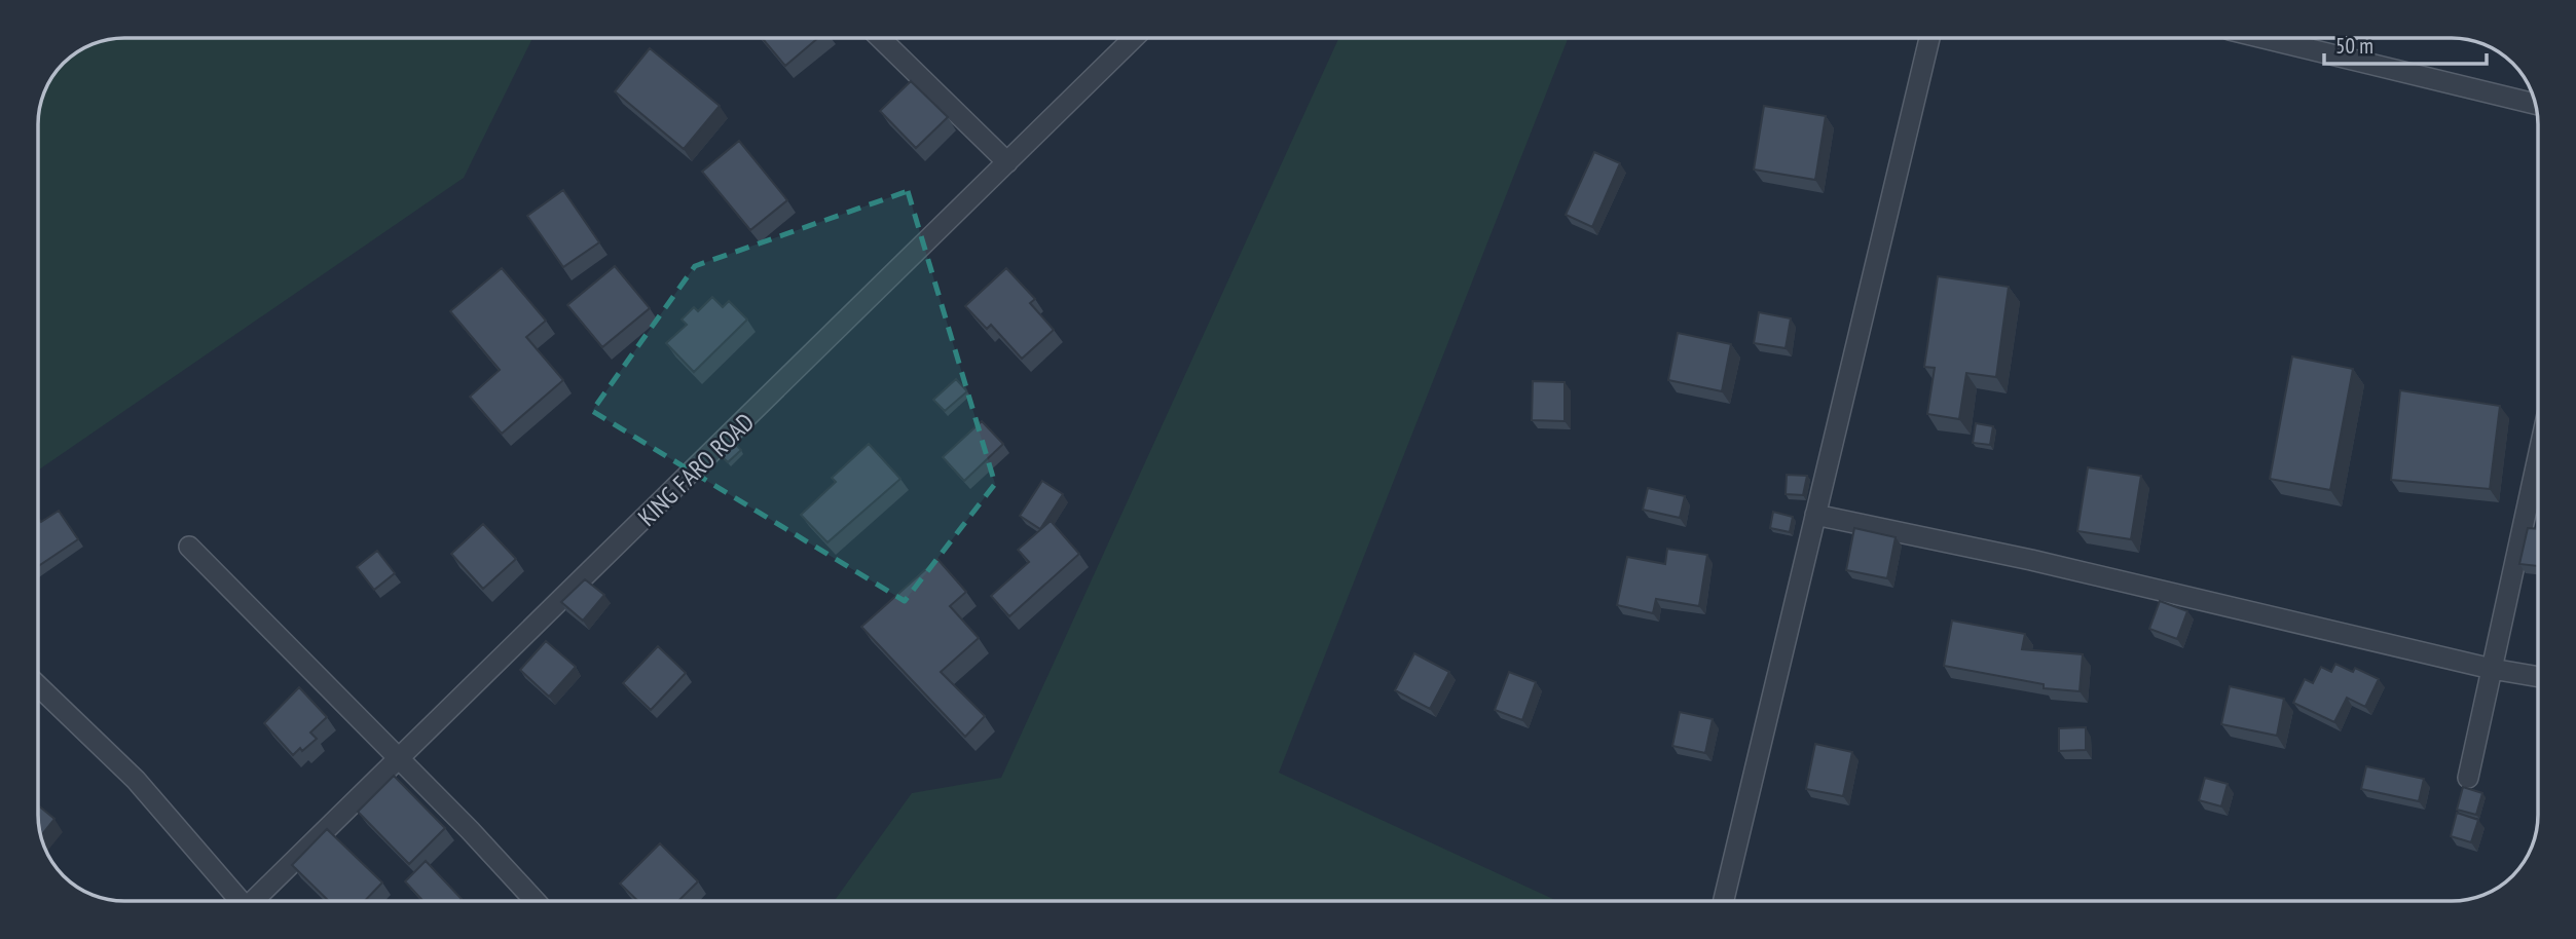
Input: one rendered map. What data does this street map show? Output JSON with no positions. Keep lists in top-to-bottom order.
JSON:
{
  "streets": {
    "street": ["KING FARO ROAD"]
  },
  "scale_bar": "50 m"
}
